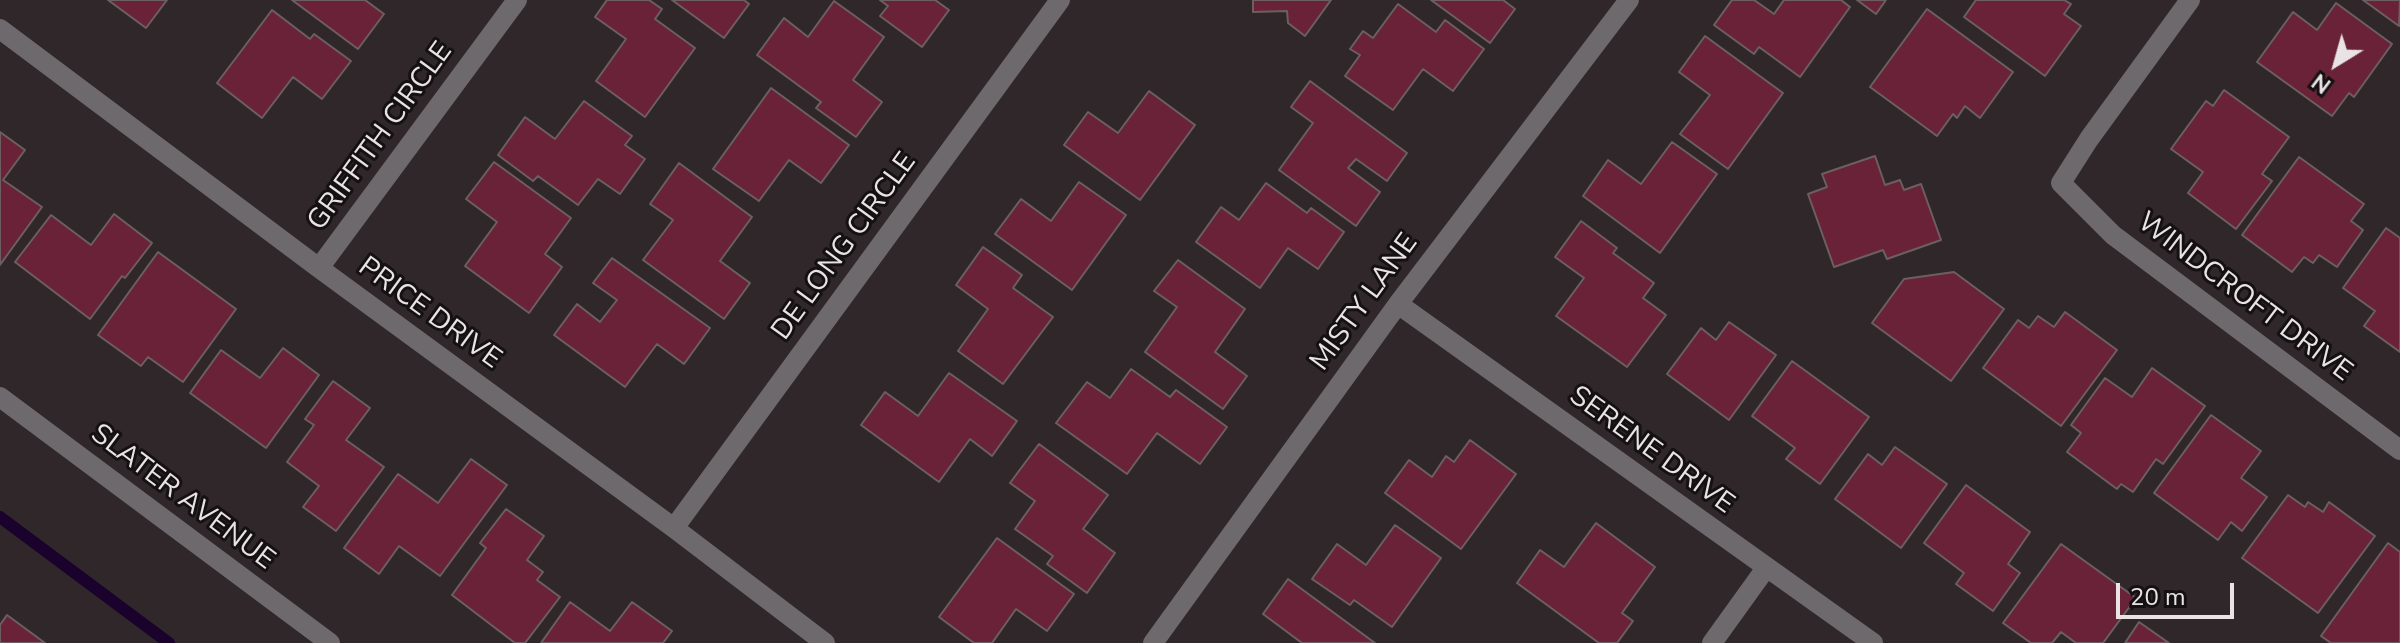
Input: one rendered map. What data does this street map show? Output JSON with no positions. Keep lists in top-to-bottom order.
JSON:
{
  "streets": {
    "street": [
      "GRIFFITH CIRCLE",
      "DE LONG CIRCLE",
      "WINDCROFT DRIVE",
      "MISTY LANE",
      "PRICE DRIVE",
      "SERENE DRIVE",
      "SLATER AVENUE"
    ]
  },
  "crossings": [
    ["GRIFFITH CIRCLE", "PRICE DRIVE"],
    ["DE LONG CIRCLE", "PRICE DRIVE"],
    ["MISTY LANE", "SERENE DRIVE"]
  ],
  "scale_bar": "20 m",
  "north": "bottom left"
}
